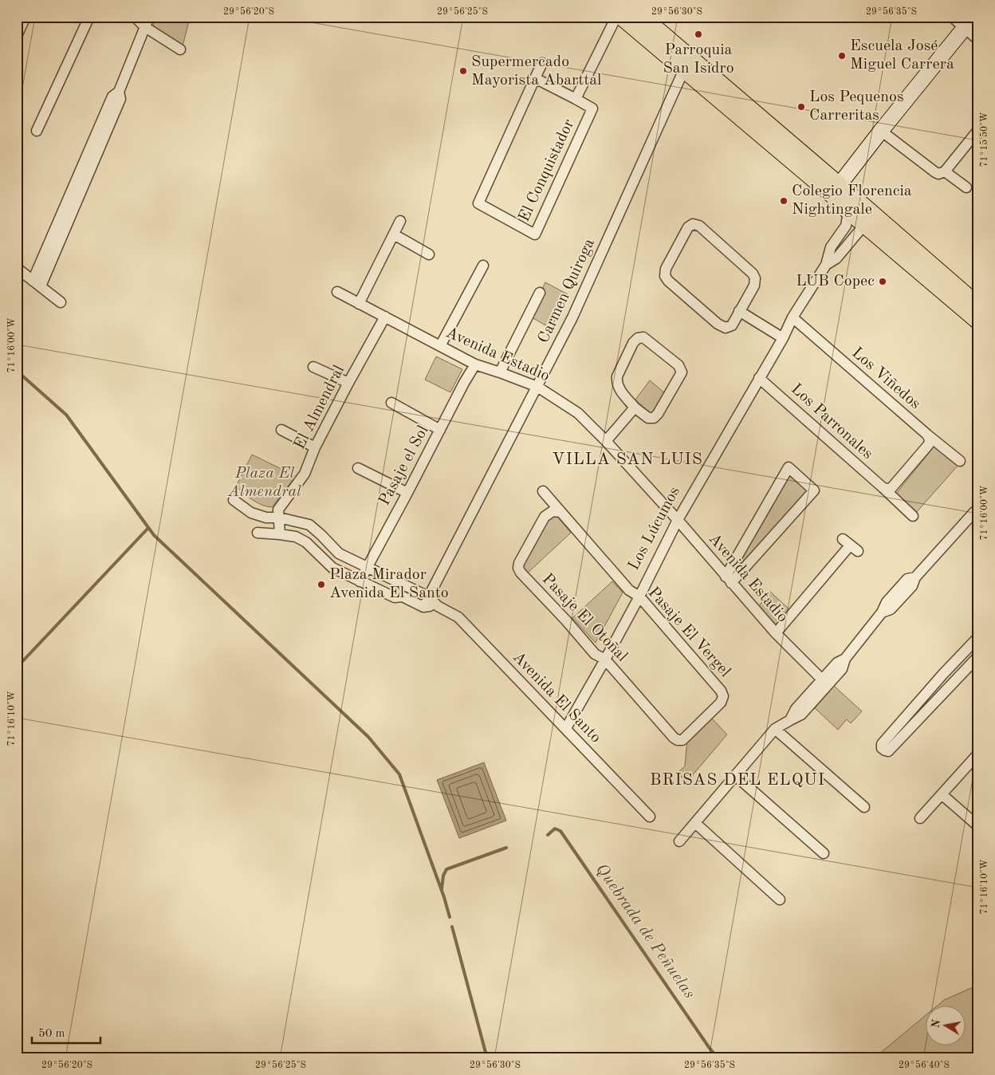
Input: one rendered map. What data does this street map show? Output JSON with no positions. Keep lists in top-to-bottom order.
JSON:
{
  "streets": {
    "street": [
      "El Conquistador",
      "Carmen Quiroga",
      "Avenida Estadio",
      "Los Viñedos",
      "El Almendral",
      "Los Parronales",
      "Pasaje el Sol",
      "Los Lúcumos",
      "Pasaje El Otoñal",
      "Pasaje El Vergel",
      "Avenida El Santo"
    ]
  },
  "crossings": [
    ["Carmen Quiroga", "Avenida Estadio"],
    ["Carmen Quiroga", "Avenida El Santo"],
    ["Avenida Estadio", "El Almendral"],
    ["Avenida Estadio", "Pasaje el Sol"],
    ["Avenida Estadio", "Los Lúcumos"],
    ["Los Viñedos", "Los Lúcumos"],
    ["El Almendral", "Avenida El Santo"],
    ["Los Parronales", "Los Lúcumos"],
    ["Pasaje el Sol", "Avenida El Santo"],
    ["Los Lúcumos", "Pasaje El Otoñal"],
    ["Los Lúcumos", "Pasaje El Vergel"],
    ["Los Lúcumos", "Avenida El Santo"],
    ["Pasaje El Otoñal", "Pasaje El Vergel"]
  ],
  "districts": ["VILLA SAN LUIS", "BRISAS DEL ELQUI"],
  "water": ["Quebrada de Peñuelas"],
  "parks": ["Plaza El Almendral"],
  "places": [
    "Parroquia San Isidro",
    "Escuela José Miguel Carrera",
    "Supermercado Mayorista Abarttal",
    "Los Pequenos Carreritas",
    "Colegio Florencia Nightingale",
    "LUB Copec",
    "Plaza Mirador Avenida El Santo"
  ],
  "scale_bar": "50 m",
  "north": "left",
  "coordinates": [
    "29°56'20\"S",
    "29°56'25\"S",
    "29°56'30\"S",
    "29°56'35\"S",
    "71°15'50\"W",
    "71°16'00\"W",
    "71°16'10\"W",
    "29°56'40\"S"
  ]
}
